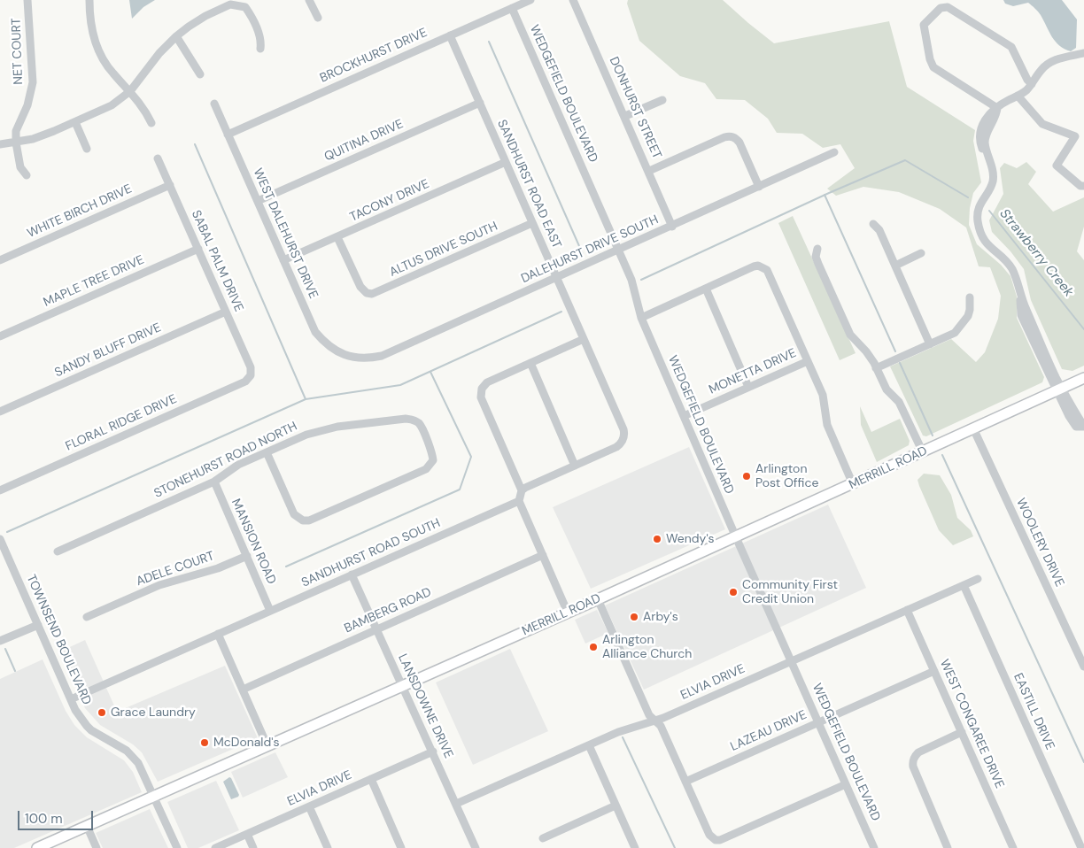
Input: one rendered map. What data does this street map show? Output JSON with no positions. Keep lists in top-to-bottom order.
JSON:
{
  "streets": {
    "main road": ["MERRILL ROAD"],
    "street": [
      "NET COURT",
      "BROCKHURST DRIVE",
      "WEDGEFIELD BOULEVARD",
      "DONHURST STREET",
      "QUITINA DRIVE",
      "SANDHURST ROAD EAST",
      "TACONY DRIVE",
      "WHITE BIRCH DRIVE",
      "WEST DALEHURST DRIVE",
      "ALTUS DRIVE SOUTH",
      "DALEHURST DRIVE SOUTH",
      "SABAL PALM DRIVE",
      "MAPLE TREE DRIVE",
      "SANDY BLUFF DRIVE",
      "MONETTA DRIVE",
      "FLORAL RIDGE DRIVE",
      "STONEHURST ROAD NORTH",
      "MANSION ROAD",
      "WOOLERY DRIVE",
      "SANDHURST ROAD SOUTH",
      "ADELE COURT",
      "BAMBERG ROAD",
      "TOWNSEND BOULEVARD",
      "ELVIA DRIVE",
      "LANSDOWNE DRIVE",
      "EASTILL DRIVE",
      "WEST CONGAREE DRIVE",
      "LAZEAU DRIVE"
    ]
  },
  "crossings": [
    ["BROCKHURST DRIVE", "WEDGEFIELD BOULEVARD"],
    ["BROCKHURST DRIVE", "SANDHURST ROAD EAST"],
    ["BROCKHURST DRIVE", "WEST DALEHURST DRIVE"],
    ["WEDGEFIELD BOULEVARD", "DALEHURST DRIVE SOUTH"],
    ["WEDGEFIELD BOULEVARD", "MONETTA DRIVE"],
    ["WEDGEFIELD BOULEVARD", "MERRILL ROAD"],
    ["WEDGEFIELD BOULEVARD", "ELVIA DRIVE"],
    ["WEDGEFIELD BOULEVARD", "LAZEAU DRIVE"],
    ["DONHURST STREET", "DALEHURST DRIVE SOUTH"],
    ["QUITINA DRIVE", "SANDHURST ROAD EAST"],
    ["QUITINA DRIVE", "WEST DALEHURST DRIVE"],
    ["SANDHURST ROAD EAST", "TACONY DRIVE"],
    ["SANDHURST ROAD EAST", "ALTUS DRIVE SOUTH"],
    ["SANDHURST ROAD EAST", "DALEHURST DRIVE SOUTH"],
    ["TACONY DRIVE", "WEST DALEHURST DRIVE"],
    ["TACONY DRIVE", "ALTUS DRIVE SOUTH"],
    ["WHITE BIRCH DRIVE", "SABAL PALM DRIVE"],
    ["WEST DALEHURST DRIVE", "DALEHURST DRIVE SOUTH"],
    ["SABAL PALM DRIVE", "MAPLE TREE DRIVE"],
    ["SABAL PALM DRIVE", "SANDY BLUFF DRIVE"],
    ["SABAL PALM DRIVE", "FLORAL RIDGE DRIVE"],
    ["STONEHURST ROAD NORTH", "MANSION ROAD"],
    ["MERRILL ROAD", "WOOLERY DRIVE"],
    ["MERRILL ROAD", "TOWNSEND BOULEVARD"],
    ["MERRILL ROAD", "LANSDOWNE DRIVE"],
    ["MANSION ROAD", "SANDHURST ROAD SOUTH"],
    ["MANSION ROAD", "ADELE COURT"],
    ["SANDHURST ROAD SOUTH", "TOWNSEND BOULEVARD"],
    ["SANDHURST ROAD SOUTH", "LANSDOWNE DRIVE"],
    ["BAMBERG ROAD", "LANSDOWNE DRIVE"],
    ["ELVIA DRIVE", "LANSDOWNE DRIVE"],
    ["ELVIA DRIVE", "EASTILL DRIVE"],
    ["ELVIA DRIVE", "WEST CONGAREE DRIVE"],
    ["WEST CONGAREE DRIVE", "LAZEAU DRIVE"]
  ],
  "water": ["Strawberry Creek"],
  "places": [
    "Arlington Post Office",
    "Wendy's",
    "Community First Credit Union",
    "Arby's",
    "Arlington Alliance Church",
    "Grace Laundry",
    "McDonald's"
  ],
  "scale_bar": "100 m"
}
